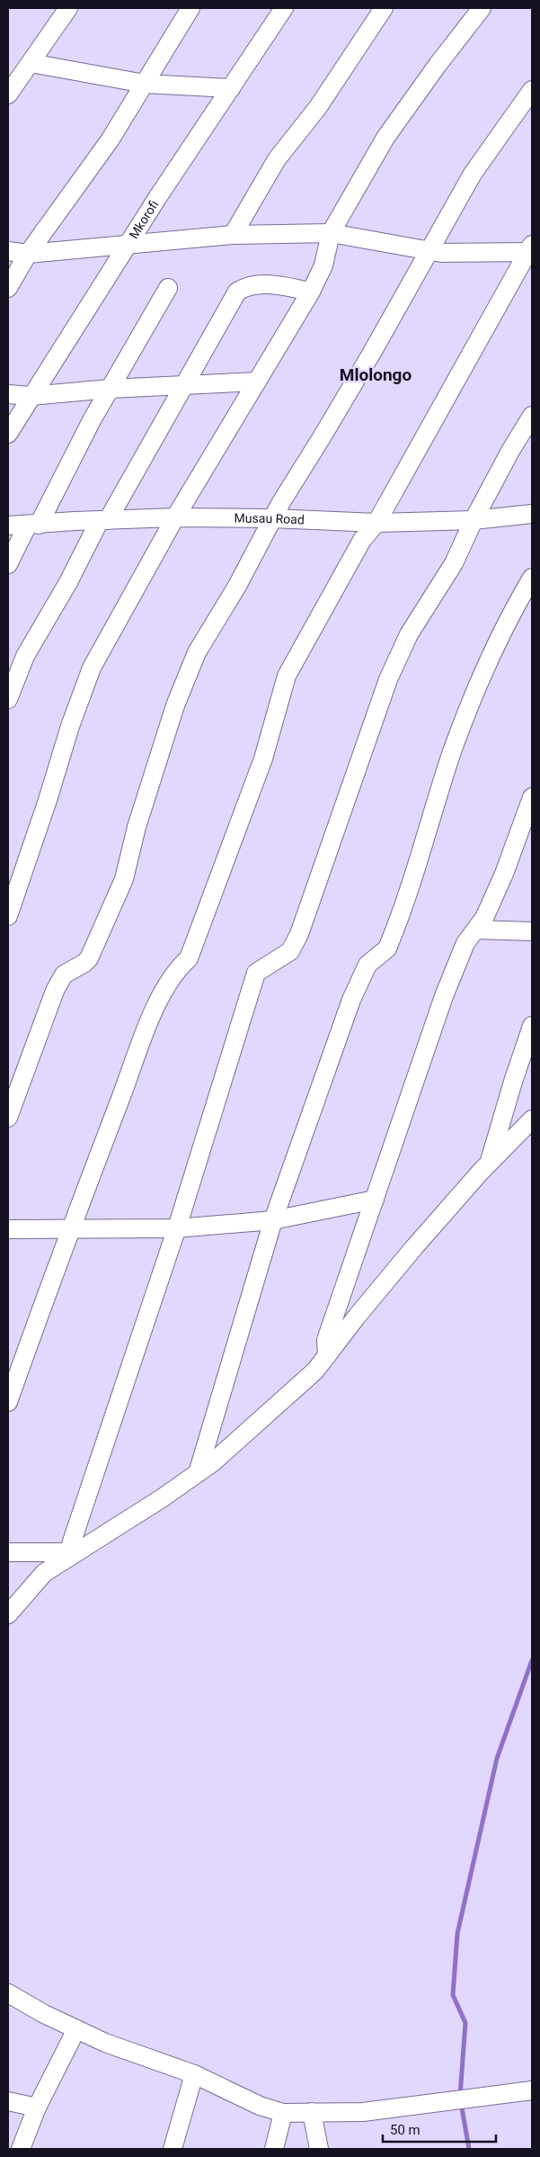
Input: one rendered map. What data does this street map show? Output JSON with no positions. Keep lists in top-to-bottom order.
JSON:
{
  "streets": {
    "street": ["Mkorofi", "Musau Road"]
  },
  "districts": ["Mlolongo"],
  "scale_bar": "50 m"
}
